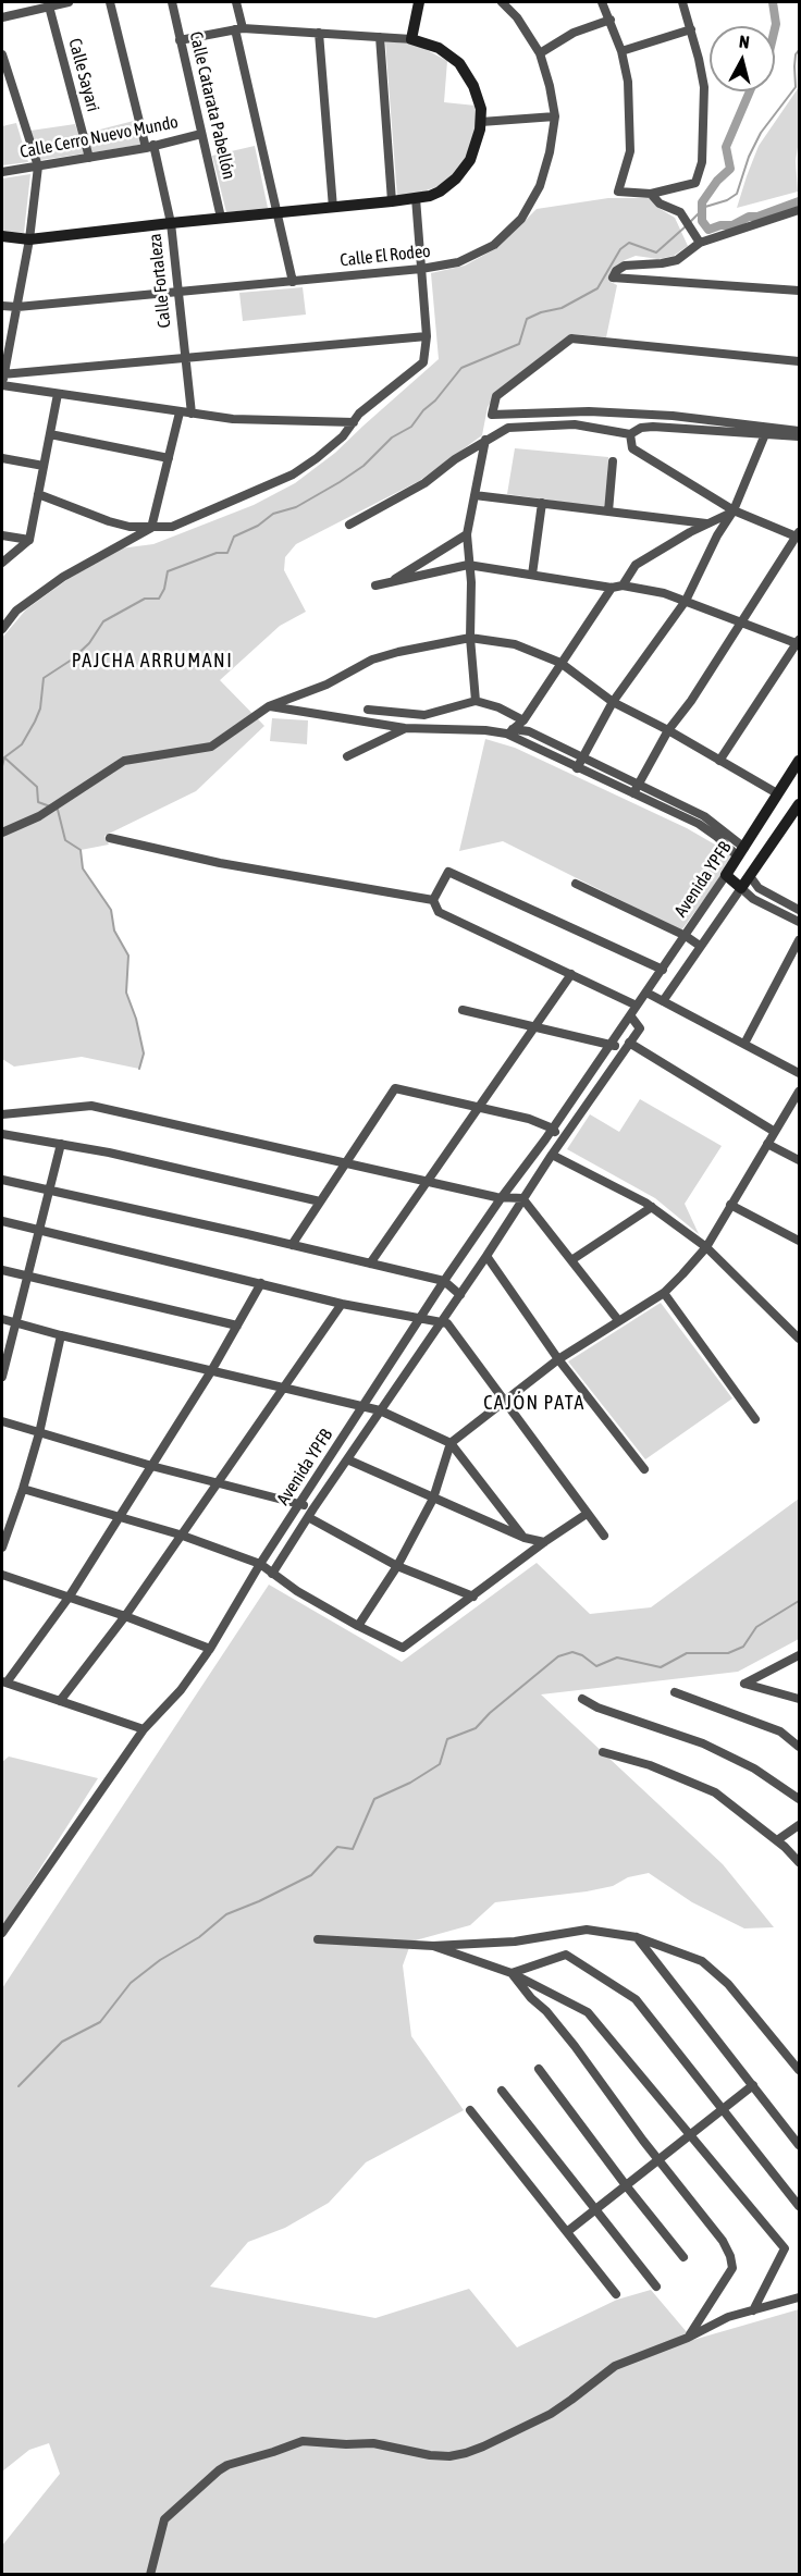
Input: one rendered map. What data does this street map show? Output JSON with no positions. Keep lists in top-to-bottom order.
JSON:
{
  "streets": {
    "street": [
      "Calle Sayari",
      "Calle Catarata Pabellón",
      "Calle Cerro Nuevo Mundo",
      "Calle El Rodeo",
      "Calle Fortaleza",
      "Avenida YPFB"
    ]
  },
  "crossings": [
    ["Calle Sayari", "Calle Cerro Nuevo Mundo"],
    ["Calle Catarata Pabellón", "Calle Cerro Nuevo Mundo"],
    ["Calle Cerro Nuevo Mundo", "Calle Fortaleza"],
    ["Calle El Rodeo", "Calle Fortaleza"]
  ],
  "districts": ["PAJCHA ARRUMANI", "CAJÓN PATA"],
  "north": "top"
}
